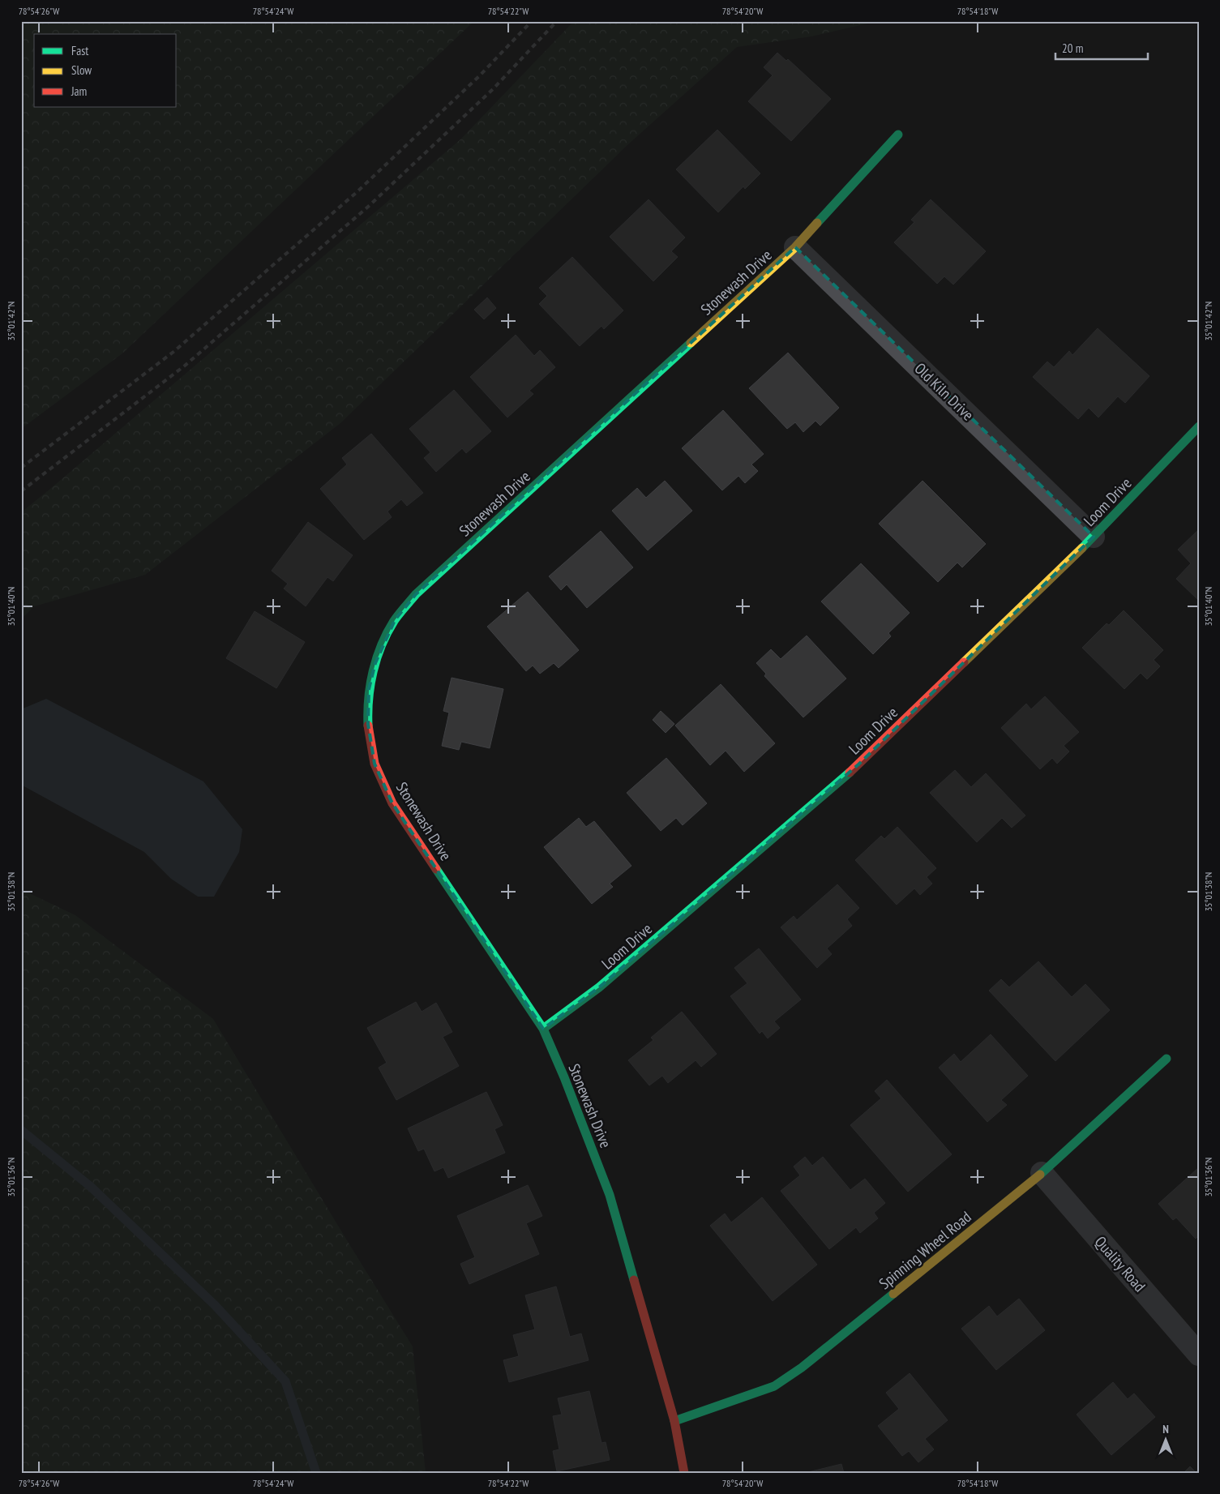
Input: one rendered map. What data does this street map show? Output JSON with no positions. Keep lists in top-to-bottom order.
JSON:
{
  "streets": {
    "street": [
      "Stonewash Drive",
      "Old Kiln Drive",
      "Loom Drive",
      "Spinning Wheel Road",
      "Quality Road"
    ]
  },
  "crossings": [
    ["Stonewash Drive", "Old Kiln Drive"],
    ["Stonewash Drive", "Loom Drive"],
    ["Stonewash Drive", "Spinning Wheel Road"],
    ["Old Kiln Drive", "Loom Drive"],
    ["Spinning Wheel Road", "Quality Road"]
  ],
  "legend": ["Fast", "Slow", "Jam"],
  "scale_bar": "20 m",
  "north": "top",
  "coordinates": [
    "78°54'26\"W",
    "78°54'24\"W",
    "78°54'22\"W",
    "78°54'20\"W",
    "78°54'18\"W",
    "35°01'42\"N",
    "35°01'40\"N",
    "35°01'38\"N",
    "35°01'36\"N"
  ]
}
